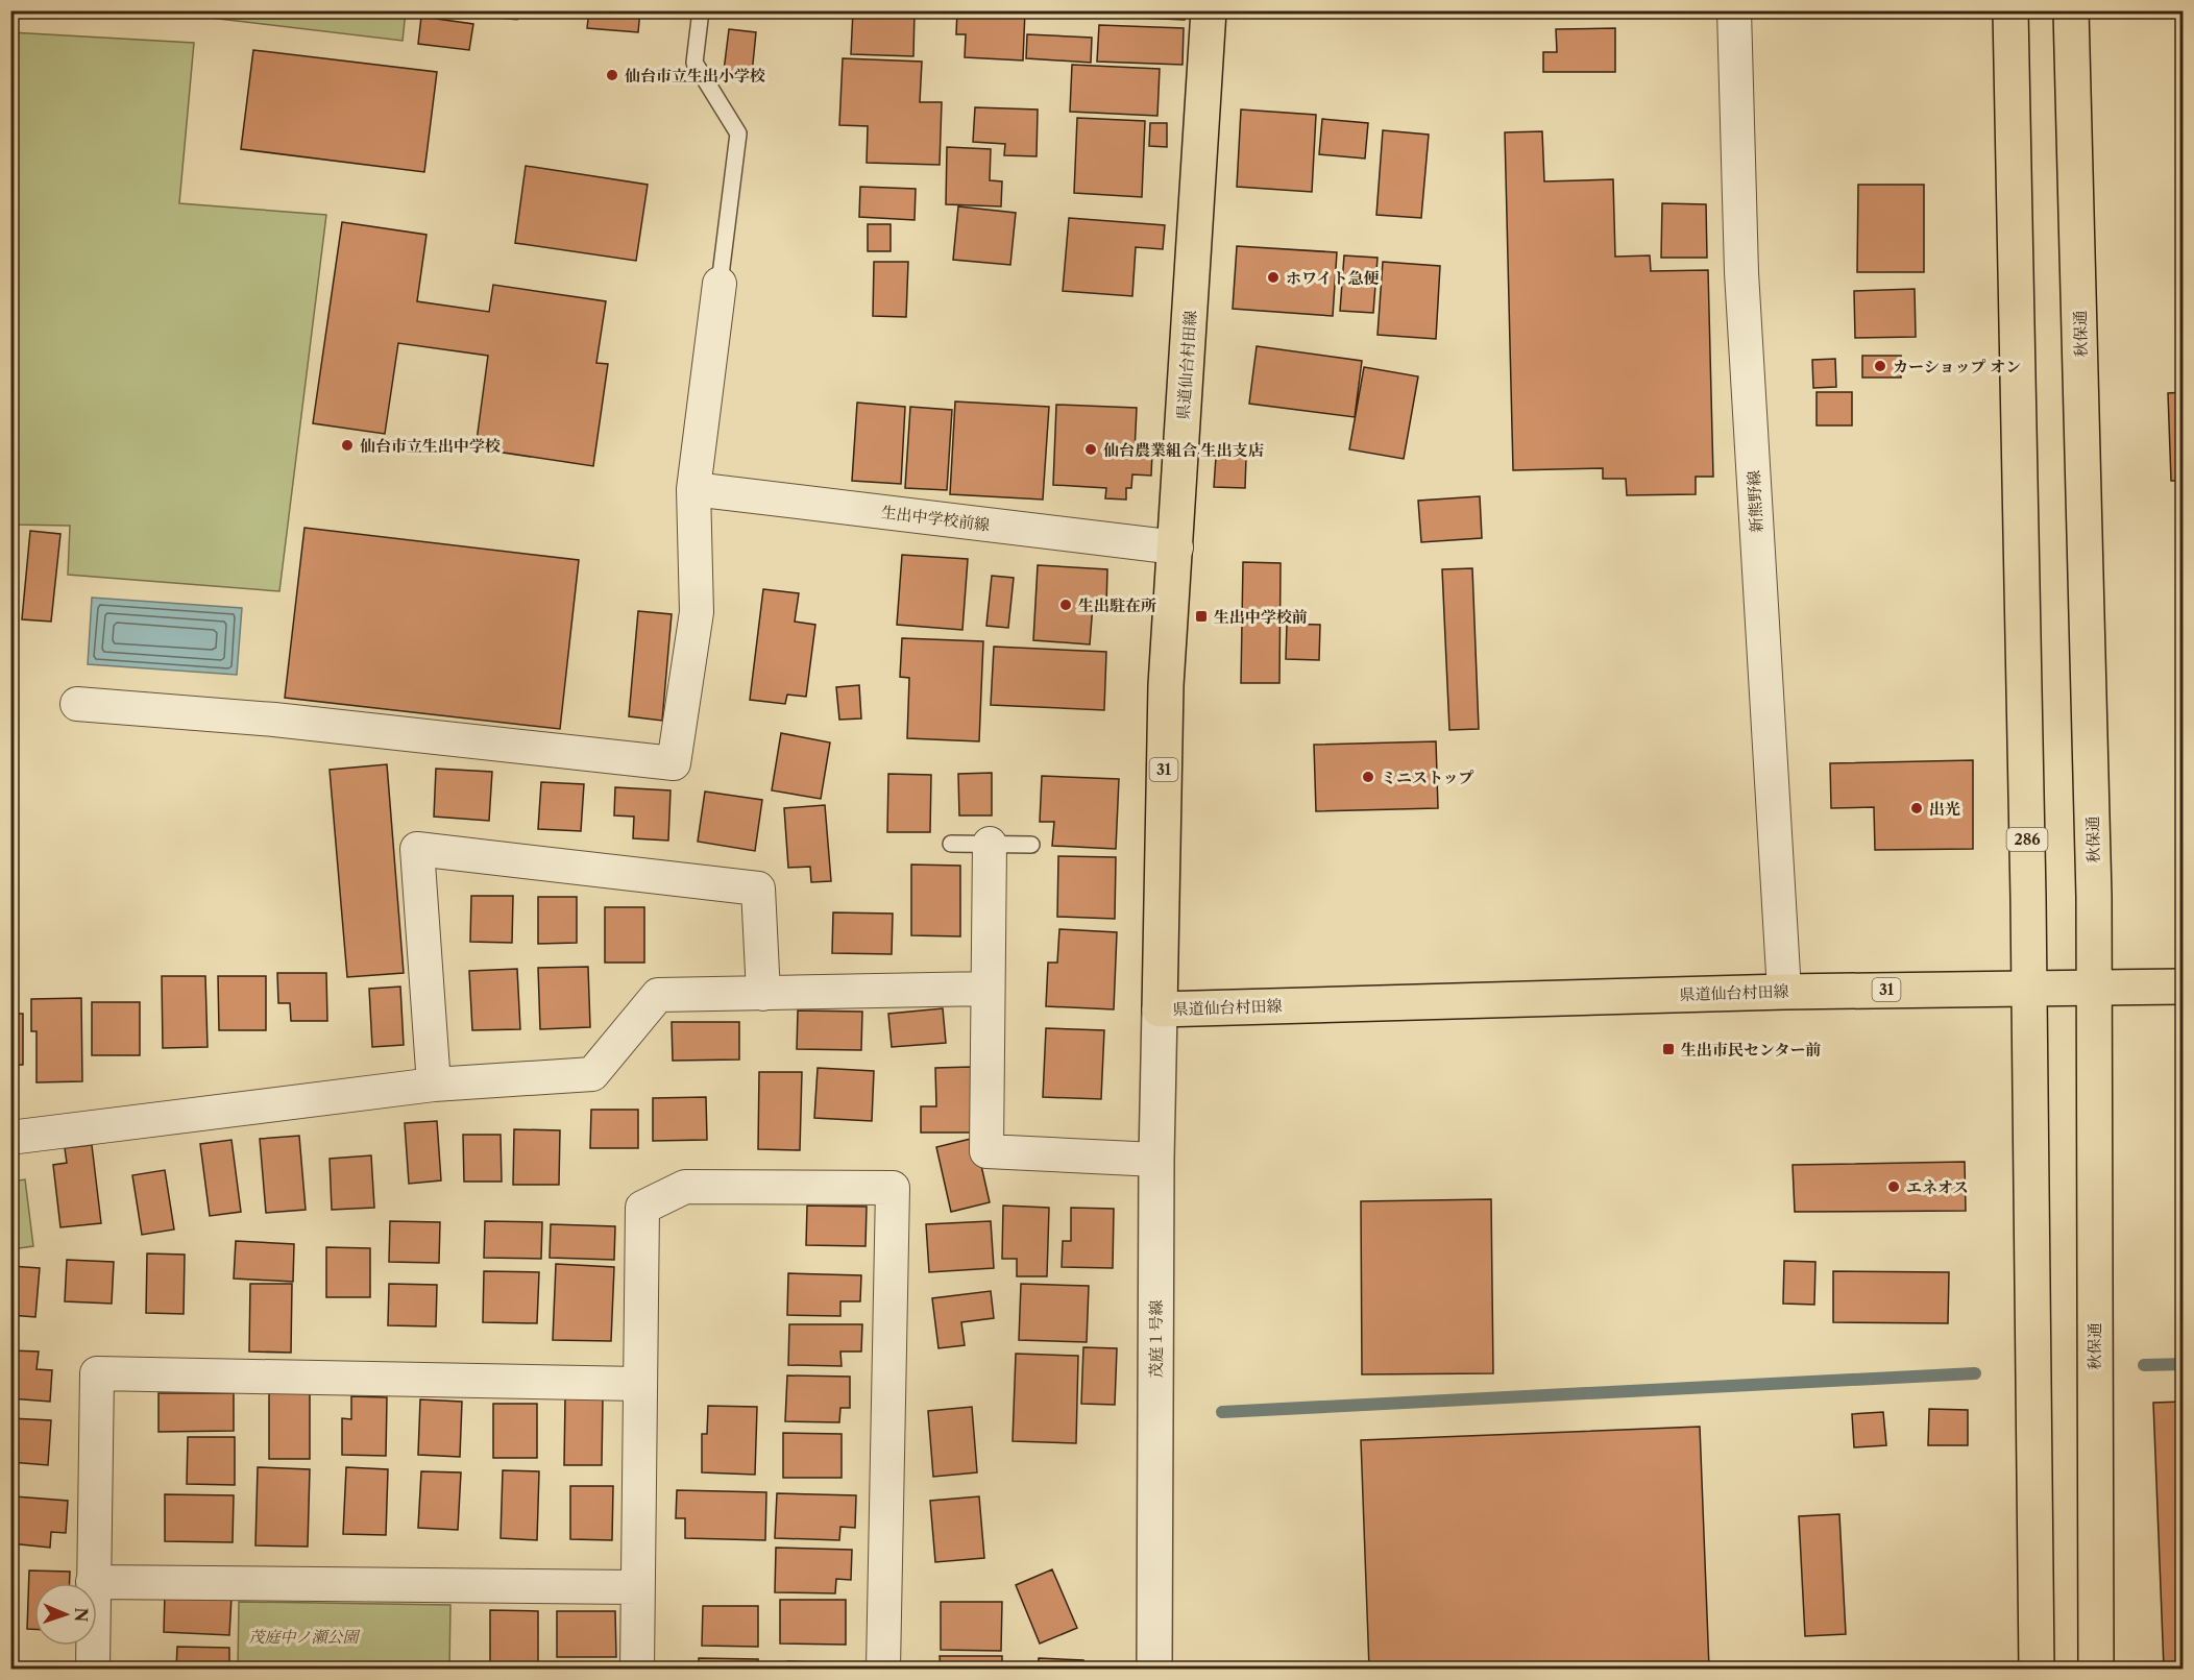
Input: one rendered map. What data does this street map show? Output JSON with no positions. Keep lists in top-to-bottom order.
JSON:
{
  "streets": {
    "main road": [
      "秋保通",
      "県道仙台村田線",
      "31",
      "286"
    ],
    "street": ["新熊野線", "生出中学校前線", "茂庭１号線"]
  },
  "crossings": [
    ["秋保通", "県道仙台村田線"],
    ["県道仙台村田線", "新熊野線"],
    ["県道仙台村田線", "生出中学校前線"],
    ["県道仙台村田線", "286"],
    ["県道仙台村田線", "茂庭１号線"]
  ],
  "parks": ["茂庭中ノ瀬公園"],
  "places": {
    "other": [
      "仙台市立生出小学校",
      "ホワイト急便",
      "カーショップ オン",
      "仙台市立生出中学校",
      "仙台農業組合 生出支店",
      "生出駐在所",
      "ミニストップ",
      "出光",
      "エネオス"
    ],
    "transit": ["生出中学校前", "生出市民センター前"]
  },
  "north": "right"
}
